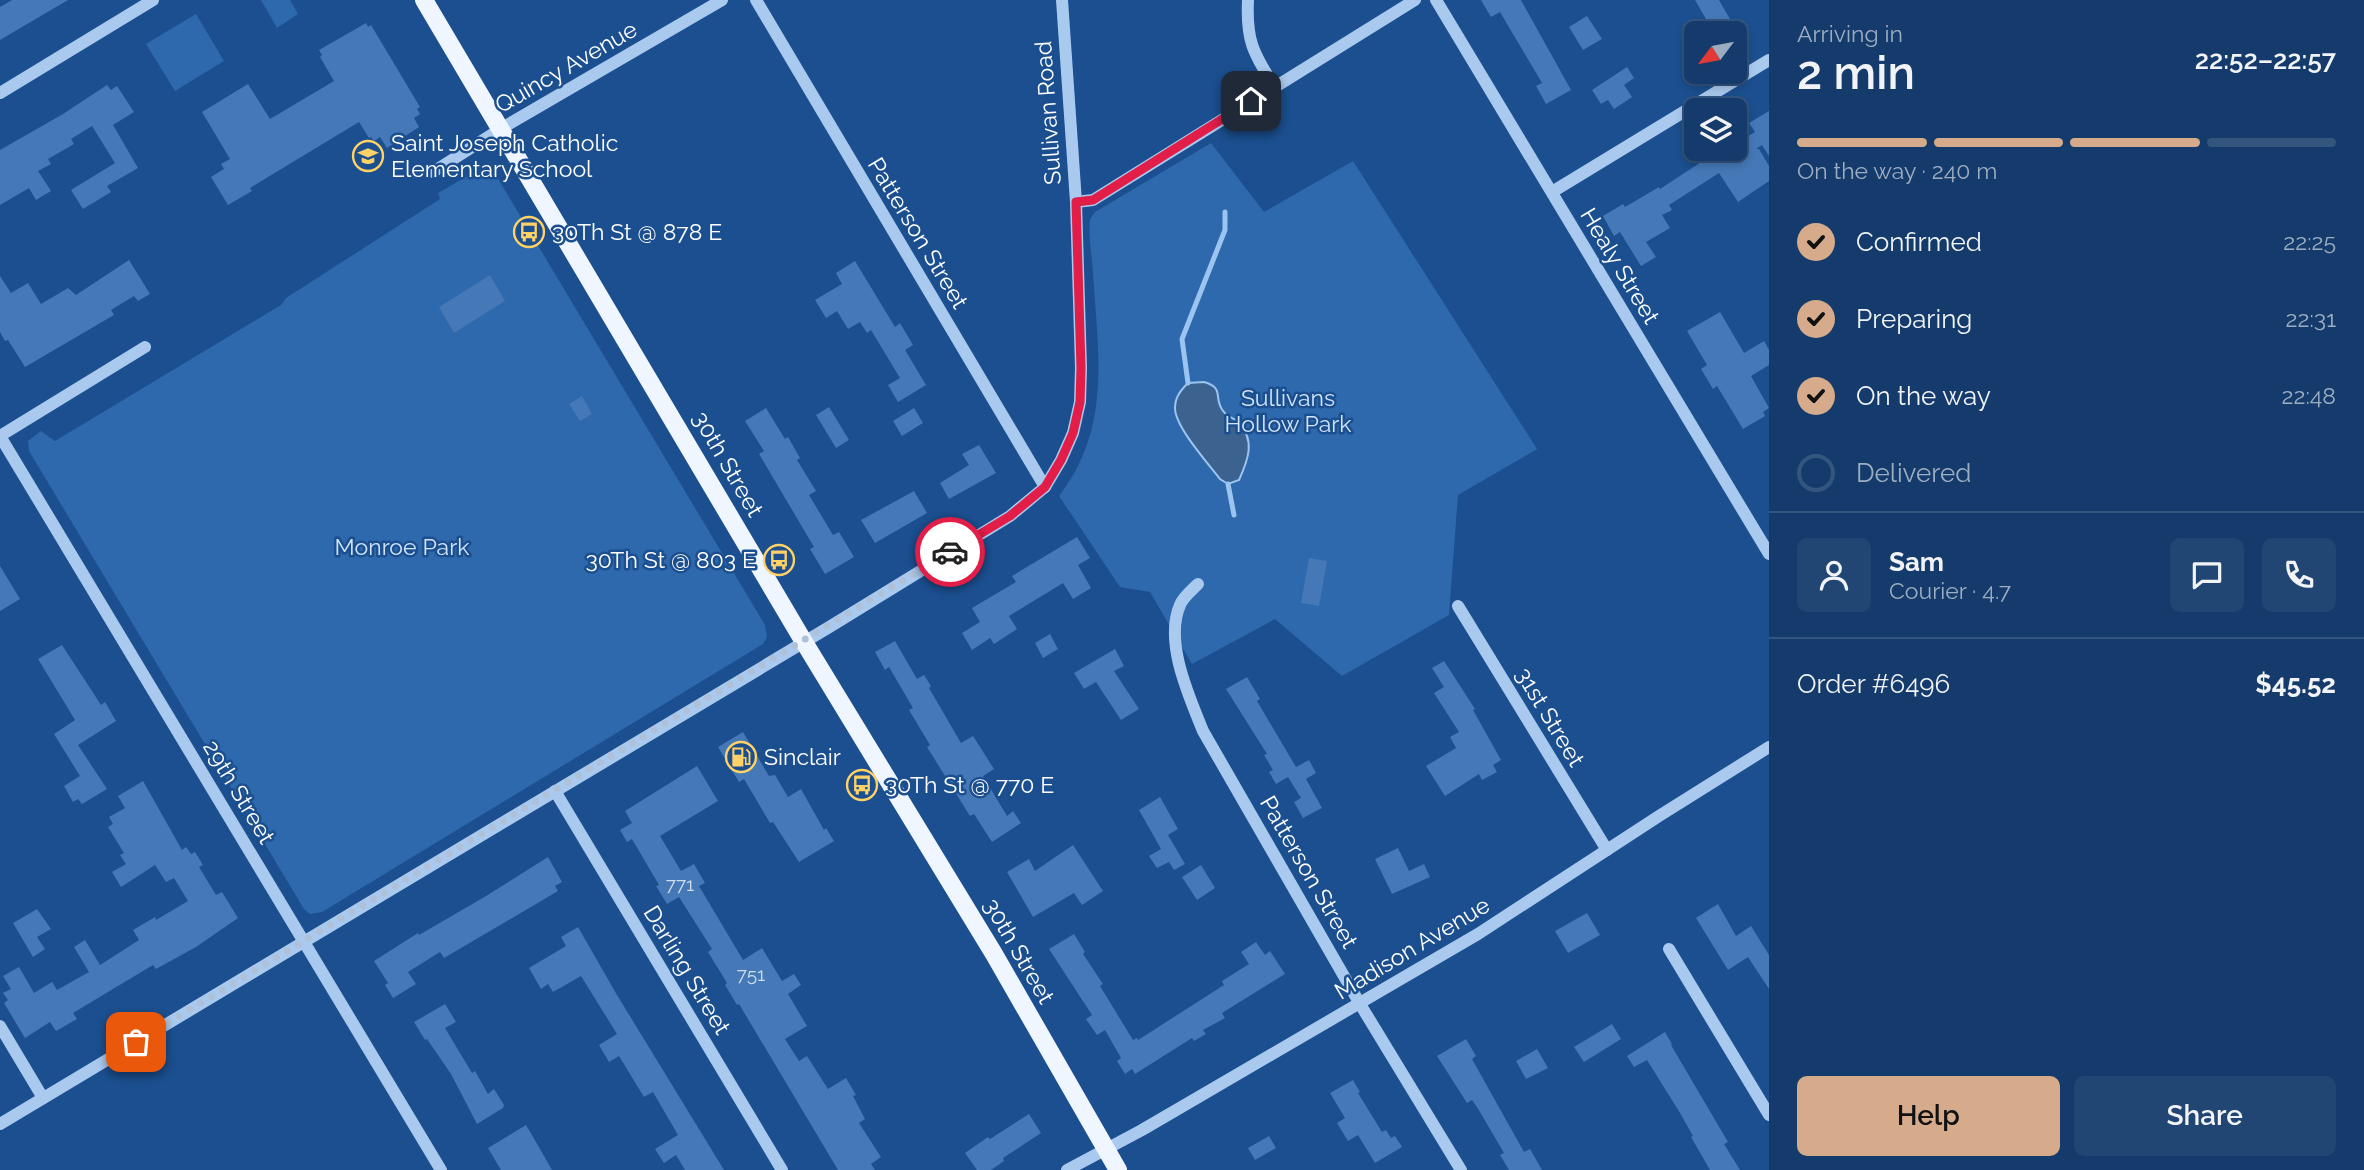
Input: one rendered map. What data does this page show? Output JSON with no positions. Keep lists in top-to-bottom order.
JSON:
{
  "streets": {
    "main road": ["30th Street"],
    "street": [
      "Quincy Avenue",
      "Sullivan Road",
      "Patterson Street",
      "Healy Street",
      "31st Street",
      "29th Street",
      "Madison Avenue",
      "Darling Street"
    ]
  },
  "crossings": [
    ["Quincy Avenue", "30th Street"],
    ["Sullivan Road", "Patterson Street"],
    ["Patterson Street", "Madison Avenue"],
    ["30th Street", "Madison Avenue"],
    ["31st Street", "Madison Avenue"]
  ],
  "parks": ["Sullivans Hollow Park", "Monroe Park"],
  "places": {
    "school or university": ["Saint Joseph Catholic Elementary School"],
    "bus stop": ["30Th St @ 878 E", "30Th St @ 803 E", "30Th St @ 770 E"],
    "fuel station": ["Sinclair"]
  },
  "house_numbers": ["771", "751"],
  "north": "bottom left",
  "page": {
    "heading": ["2 min", "Arriving in", "22:52–22:57"],
    "panel": [
      "Sam",
      "Courier · 4.7",
      "Order #6496",
      "$45.52"
    ],
    "bar": "On the way · 240 m",
    "list": [
      ["Confirmed", "22:25"],
      ["Preparing", "22:31"],
      ["On the way", "22:48"],
      "Delivered"
    ],
    "buttons": ["Help", "Share"]
  }
}
